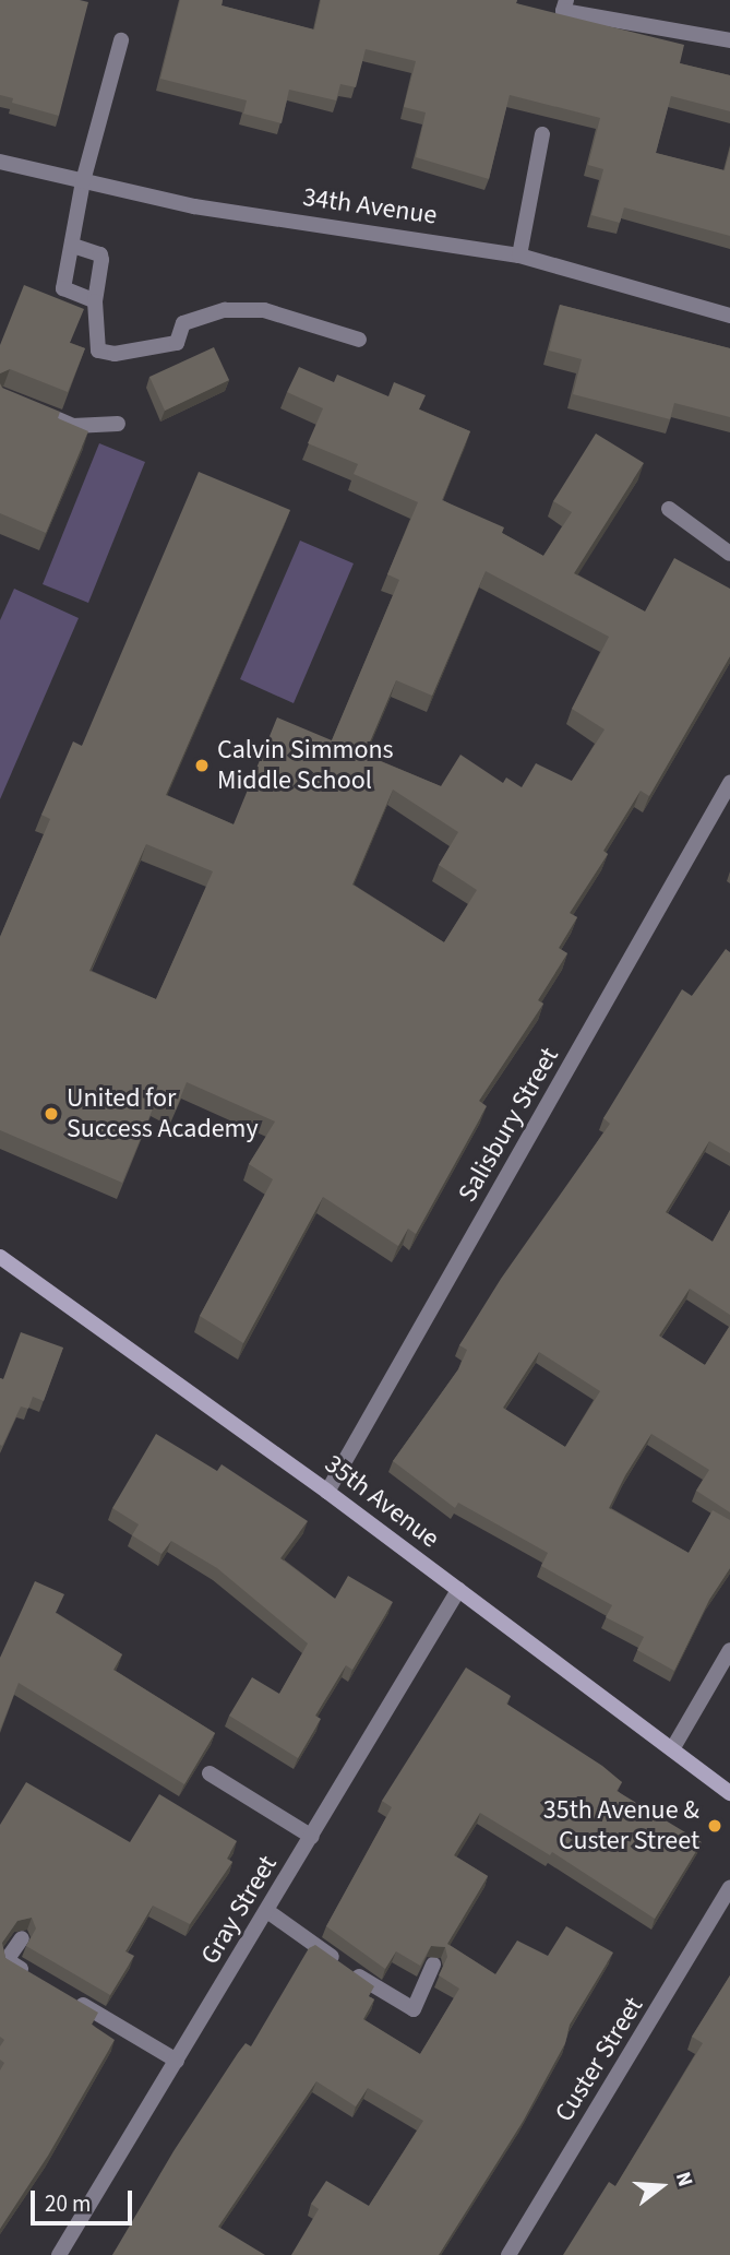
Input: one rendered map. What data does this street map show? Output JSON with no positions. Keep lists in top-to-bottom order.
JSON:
{
  "streets": {
    "main road": ["35th Avenue"],
    "street": [
      "34th Avenue",
      "Salisbury Street",
      "Gray Street",
      "Custer Street"
    ]
  },
  "crossings": [
    ["Salisbury Street", "35th Avenue"],
    ["35th Avenue", "Gray Street"]
  ],
  "places": ["Calvin Simmons Middle School", "United for Success Academy", "35th Avenue & Custer Street"],
  "scale_bar": "20 m",
  "north": "right"
}
